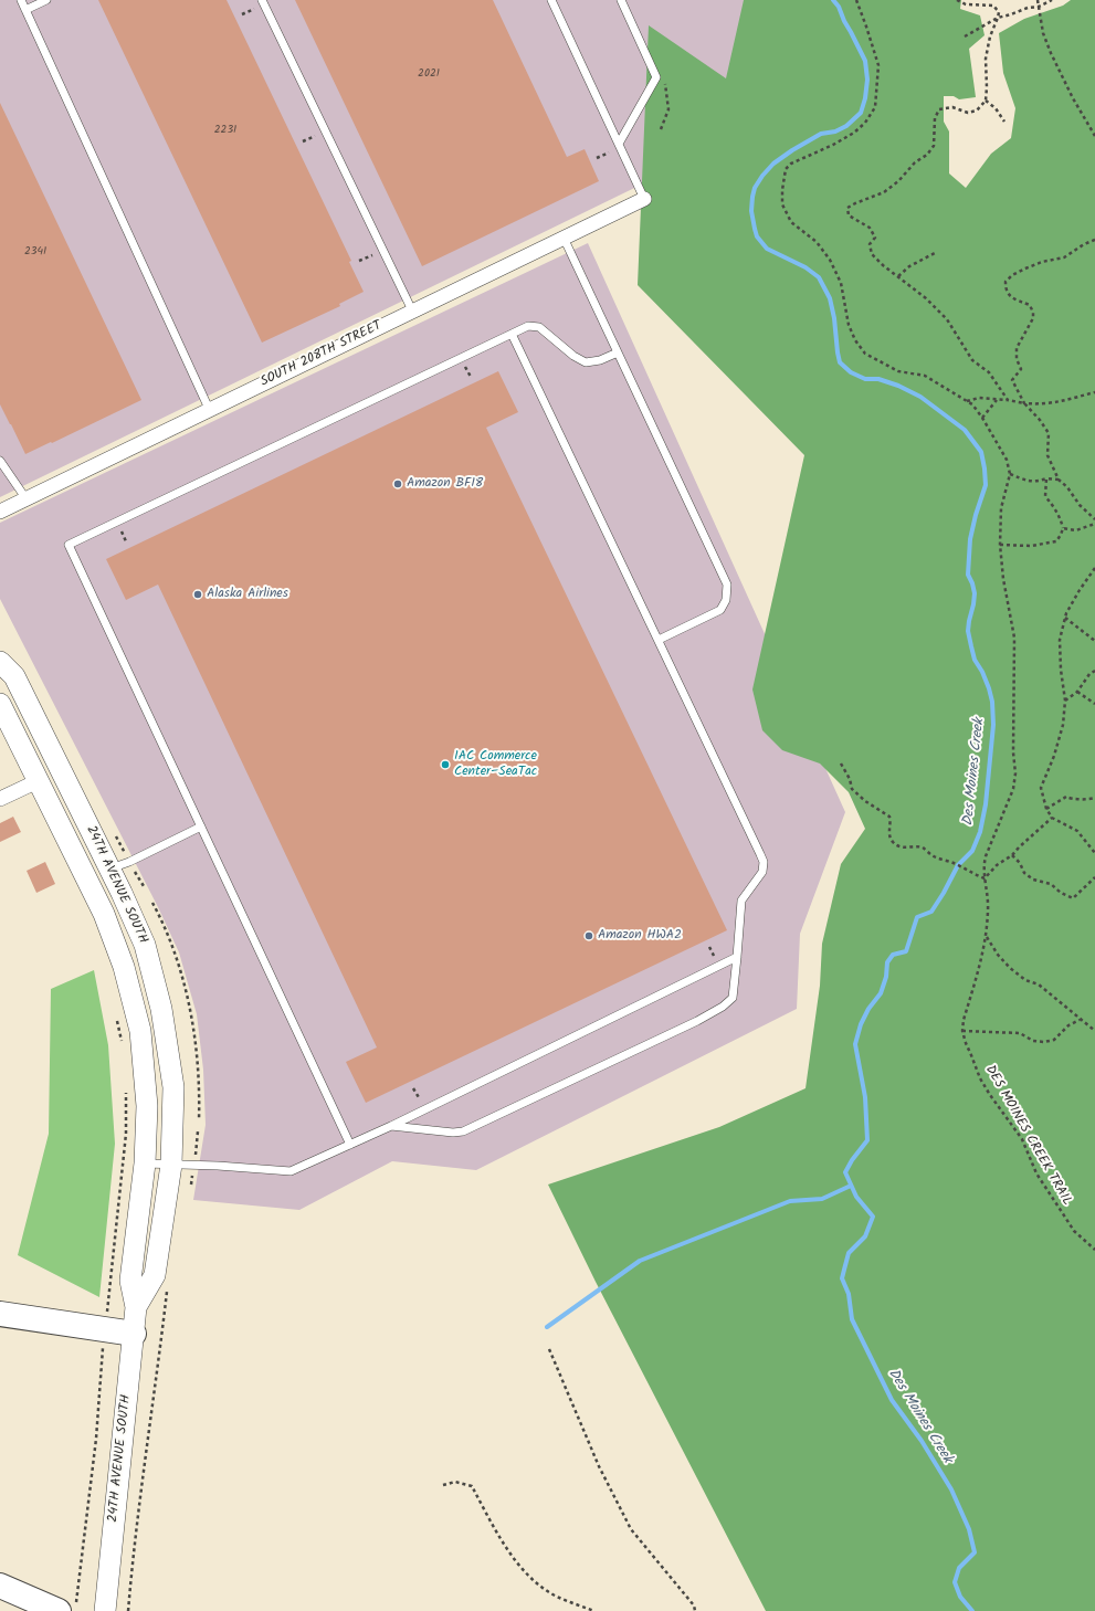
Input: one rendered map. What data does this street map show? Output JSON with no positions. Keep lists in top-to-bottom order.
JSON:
{
  "streets": {
    "street": ["SOUTH 208TH STREET", "24TH AVENUE SOUTH"],
    "path": ["DES MOINES CREEK TRAIL"]
  },
  "water": ["Des Moines Creek"],
  "places": [
    "Amazon BFI8",
    "Alaska Airlines",
    "IAC Commerce Center–SeaTac",
    "Amazon HWA2"
  ],
  "house_numbers": ["2021", "2231", "2341"]
}
